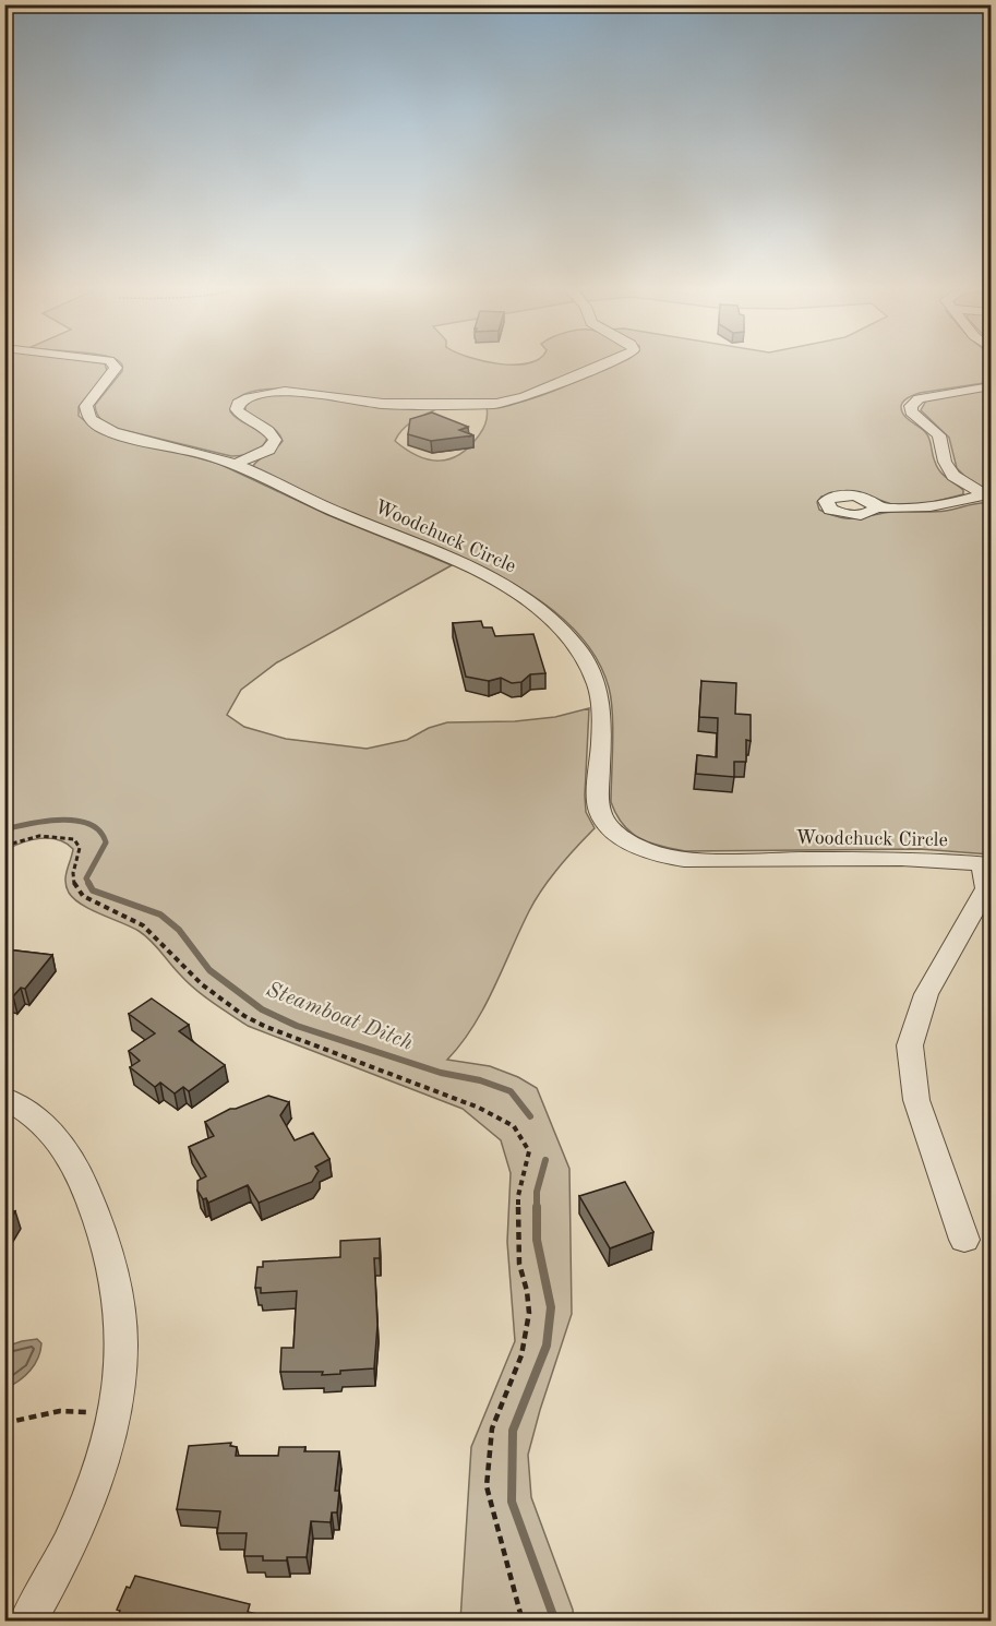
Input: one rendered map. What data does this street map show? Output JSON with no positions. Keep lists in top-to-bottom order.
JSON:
{
  "streets": {
    "street": ["Woodchuck Circle"]
  },
  "water": ["Steamboat Ditch"]
}
